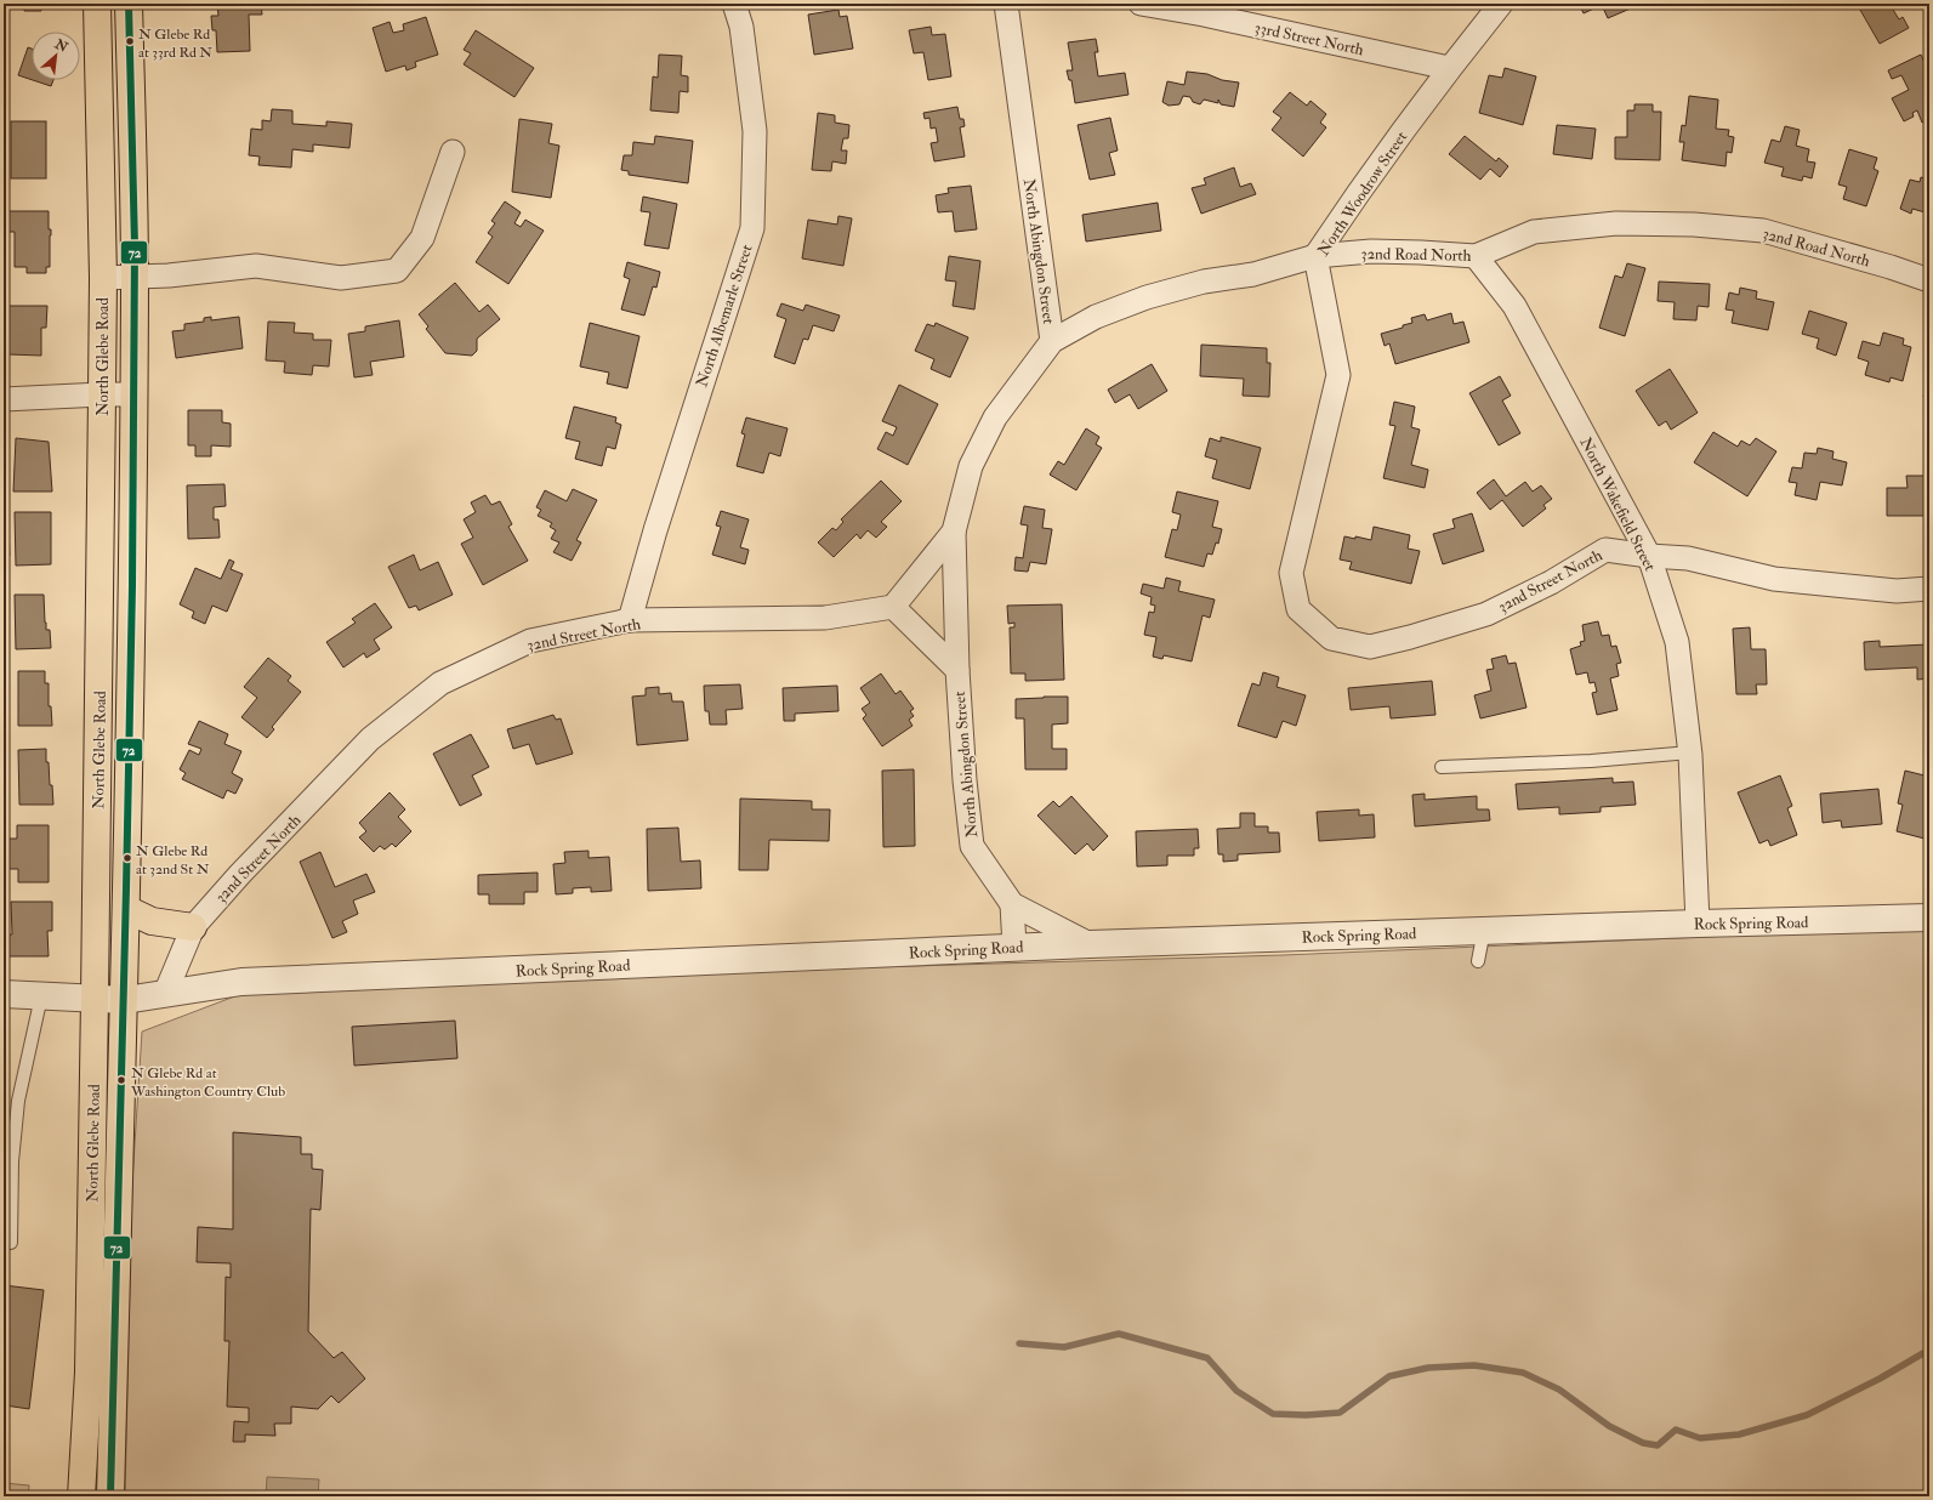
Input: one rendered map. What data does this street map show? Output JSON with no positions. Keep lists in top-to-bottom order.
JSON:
{
  "streets": {
    "main road": ["North Glebe Road"],
    "street": [
      "33rd Street North",
      "North Woodrow Street",
      "32nd Road North",
      "North Abingdon Street",
      "North Albemarle Street",
      "North Wakefield Street",
      "32nd Street North",
      "Rock Spring Road"
    ]
  },
  "crossings": [
    ["33rd Street North", "North Woodrow Street"],
    ["North Woodrow Street", "32nd Road North"],
    ["North Woodrow Street", "32nd Street North"],
    ["32nd Road North", "North Abingdon Street"],
    ["32nd Road North", "North Wakefield Street"],
    ["North Abingdon Street", "32nd Street North"],
    ["North Abingdon Street", "Rock Spring Road"],
    ["North Albemarle Street", "32nd Street North"],
    ["North Glebe Road", "Rock Spring Road"],
    ["North Wakefield Street", "32nd Street North"],
    ["North Wakefield Street", "Rock Spring Road"],
    ["32nd Street North", "Rock Spring Road"]
  ],
  "places": ["N Glebe Rd at 33rd Rd N", "N Glebe Rd at 32nd St N", "N Glebe Rd at Washington Country Club"],
  "lines": ["transit line 72"],
  "north": "top right"
}
